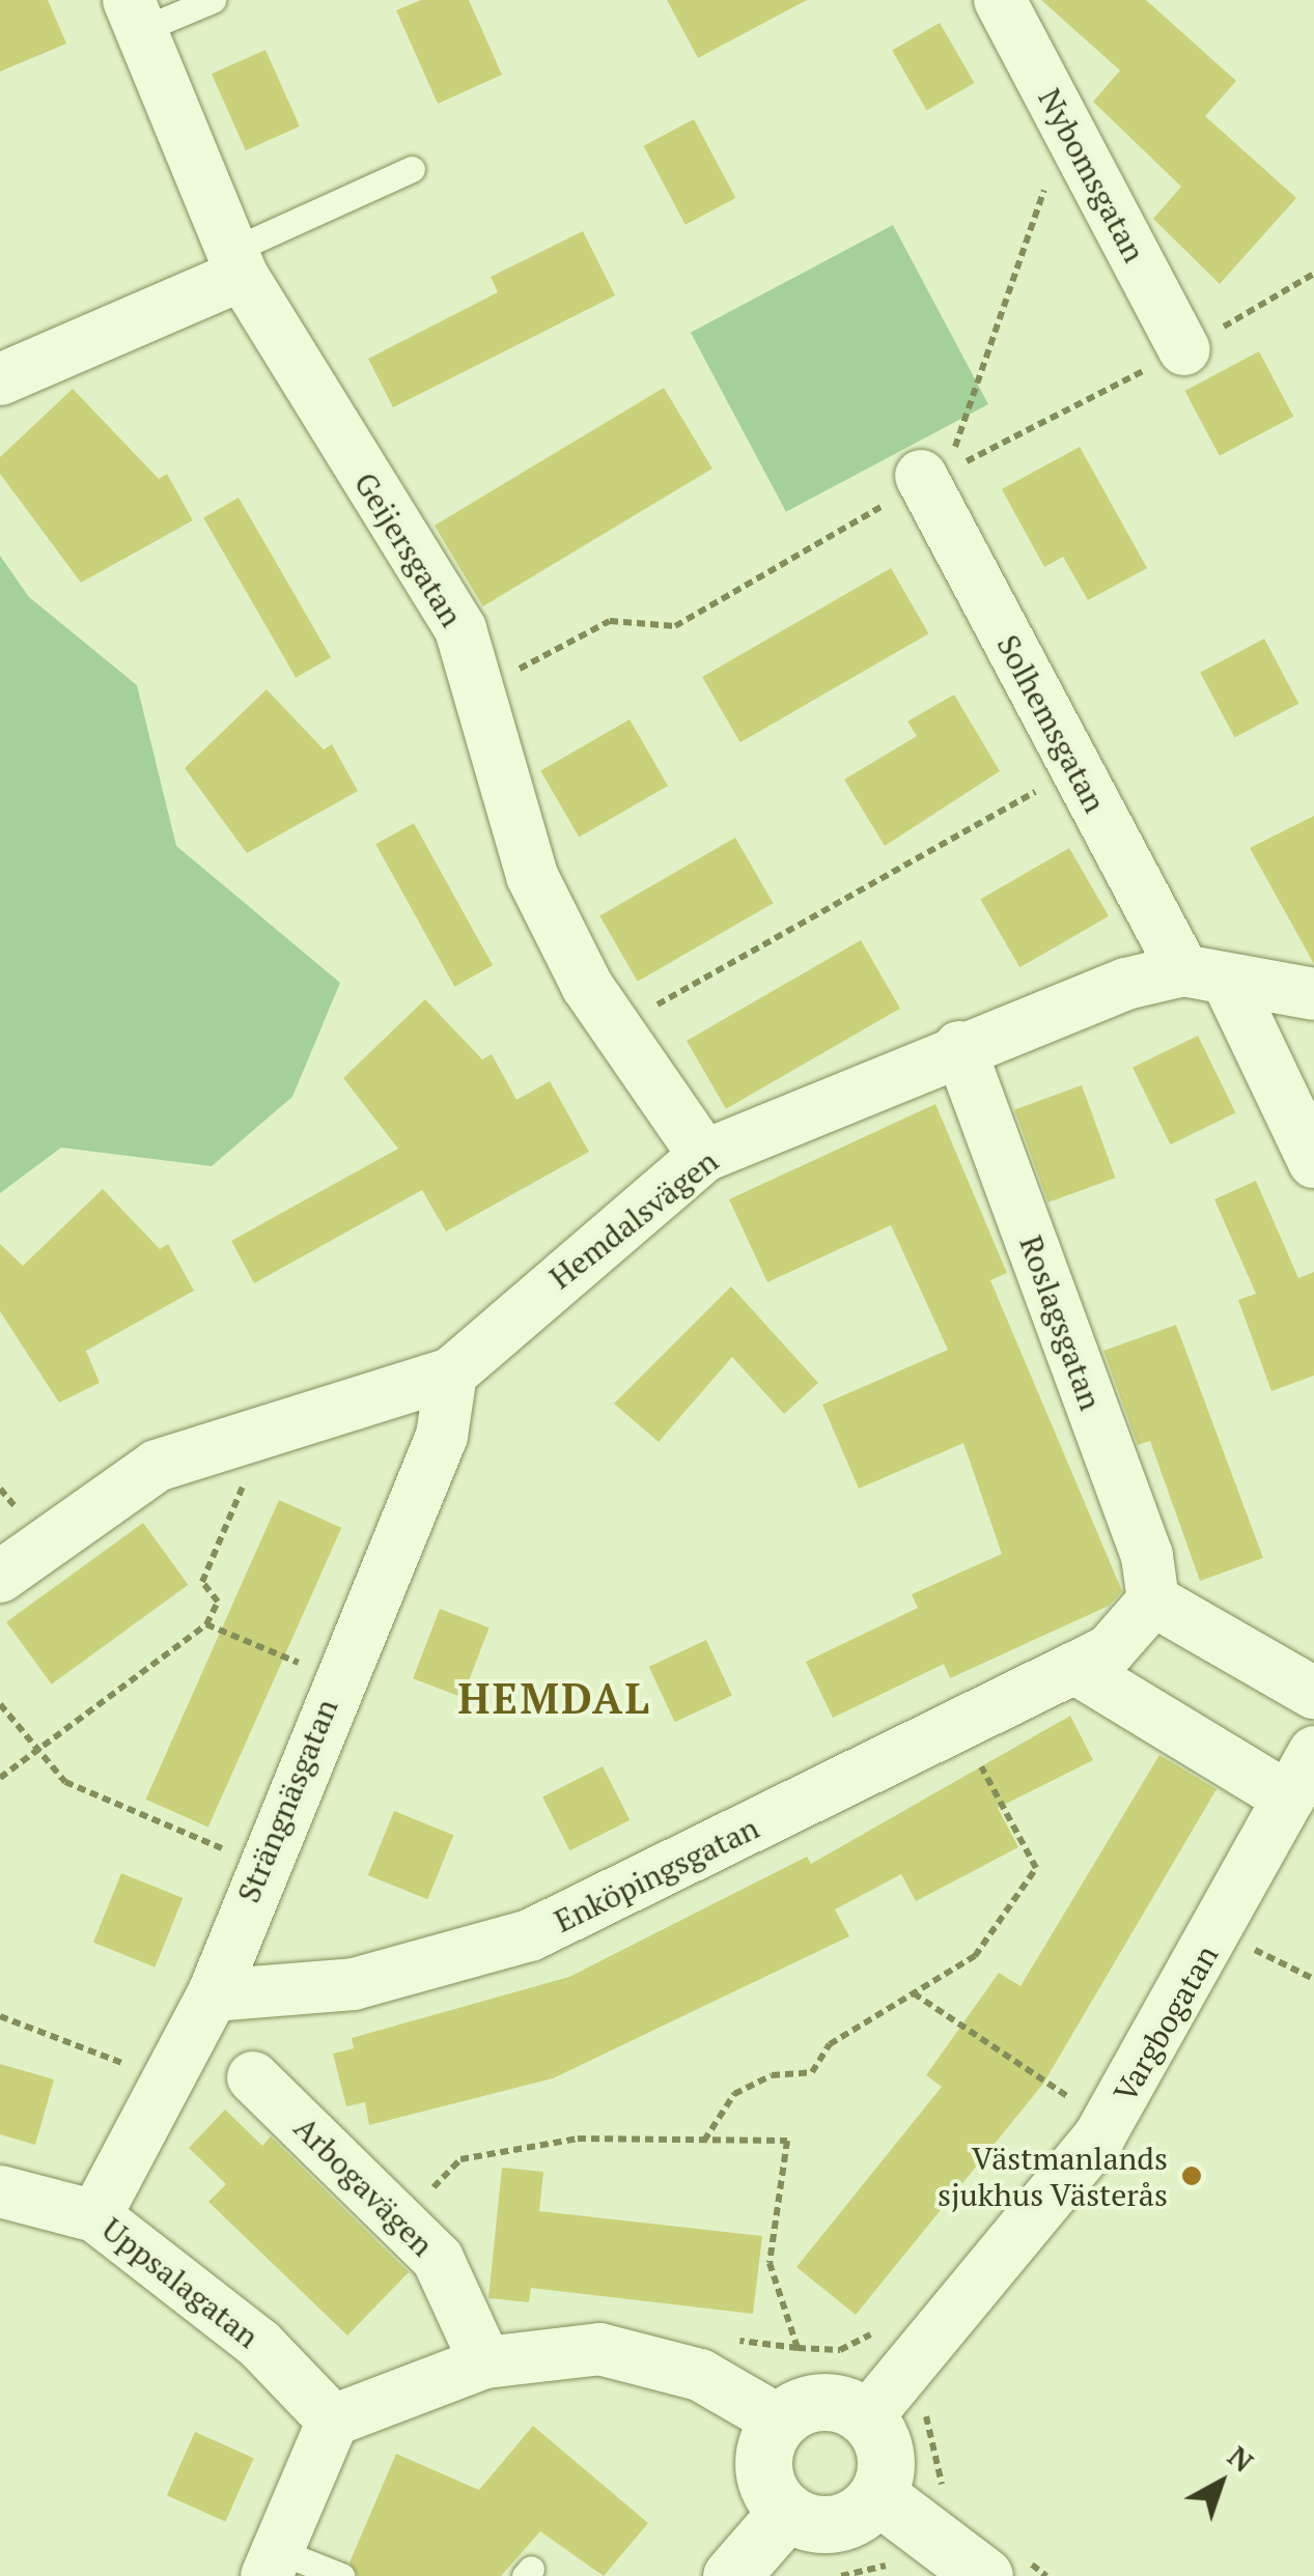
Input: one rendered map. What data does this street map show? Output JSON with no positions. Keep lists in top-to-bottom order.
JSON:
{
  "streets": {
    "street": [
      "Nybomsgatan",
      "Geijersgatan",
      "Solhemsgatan",
      "Hemdalsvägen",
      "Roslagsgatan",
      "Strängnäsgatan",
      "Enköpingsgatan",
      "Vargbogatan",
      "Arbogavägen",
      "Uppsalagatan"
    ]
  },
  "crossings": [
    ["Geijersgatan", "Hemdalsvägen"],
    ["Solhemsgatan", "Hemdalsvägen"],
    ["Hemdalsvägen", "Roslagsgatan"],
    ["Hemdalsvägen", "Strängnäsgatan"],
    ["Strängnäsgatan", "Enköpingsgatan"],
    ["Strängnäsgatan", "Uppsalagatan"]
  ],
  "districts": ["HEMDAL"],
  "places": ["Västmanlands sjukhus Västerås"],
  "north": "top right"
}
